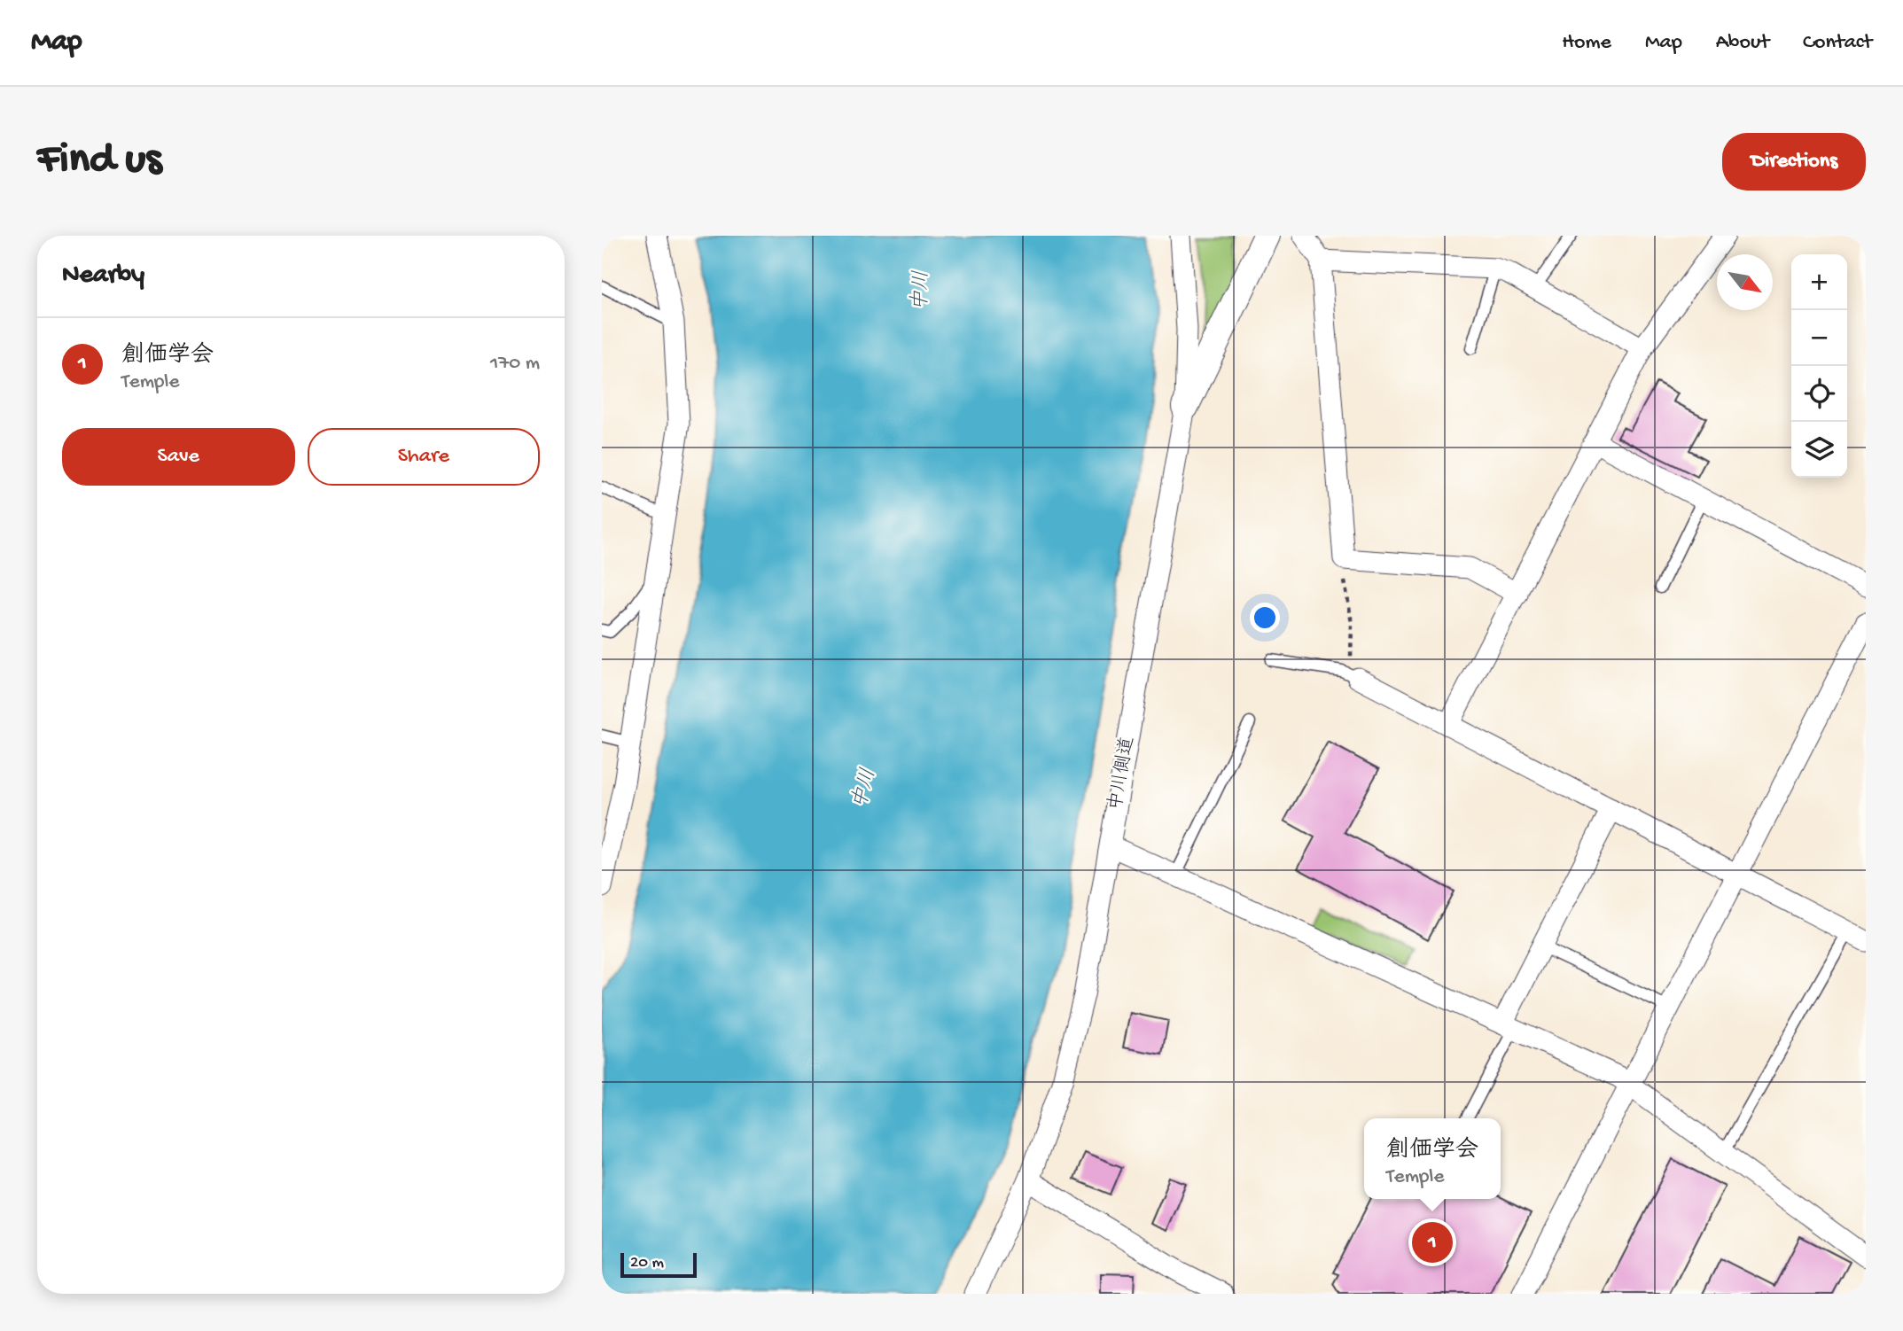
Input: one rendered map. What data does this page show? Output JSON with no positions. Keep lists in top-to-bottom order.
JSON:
{
  "streets": {
    "street": ["中川側道"]
  },
  "water": ["中川"],
  "scale_bar": "20 m",
  "north": "bottom right",
  "page": {
    "header": "Map",
    "nav": [
      "Home",
      "Map",
      "About",
      "Contact"
    ],
    "buttons": [
      "Directions",
      ["Save", "Share"]
    ],
    "title": "Find us",
    "heading": "Nearby",
    "map_buttons": ["+", "−"],
    "list": [
      {
        "mark": "1",
        "name": "創価学会",
        "note": "Temple",
        "value": "170 m"
      }
    ],
    "popup": ["創価学会", "Temple"],
    "pins": "1",
    "scale": "20 m"
  }
}
